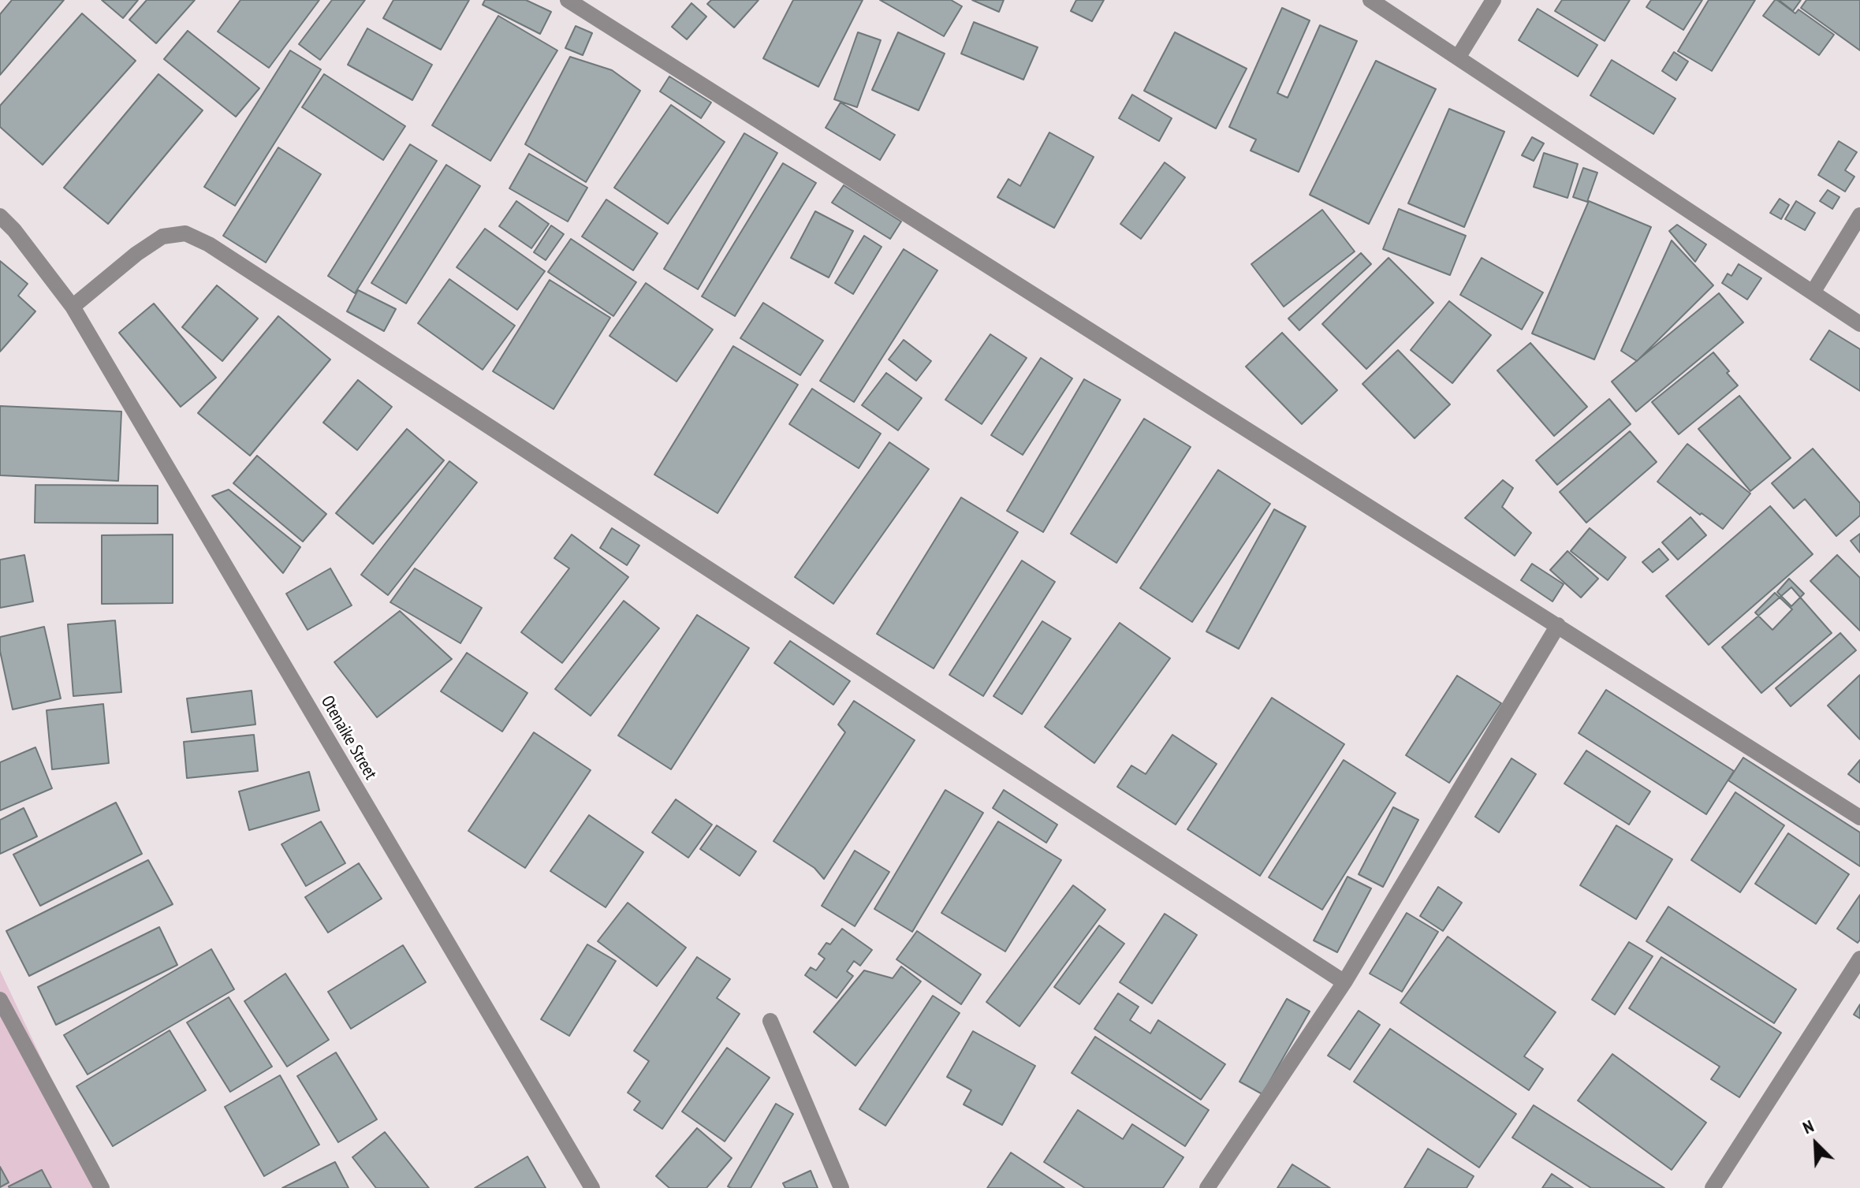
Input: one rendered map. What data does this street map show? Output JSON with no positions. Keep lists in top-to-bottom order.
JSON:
{
  "streets": {
    "street": ["Otenaike Street"]
  },
  "north": "top left"
}
